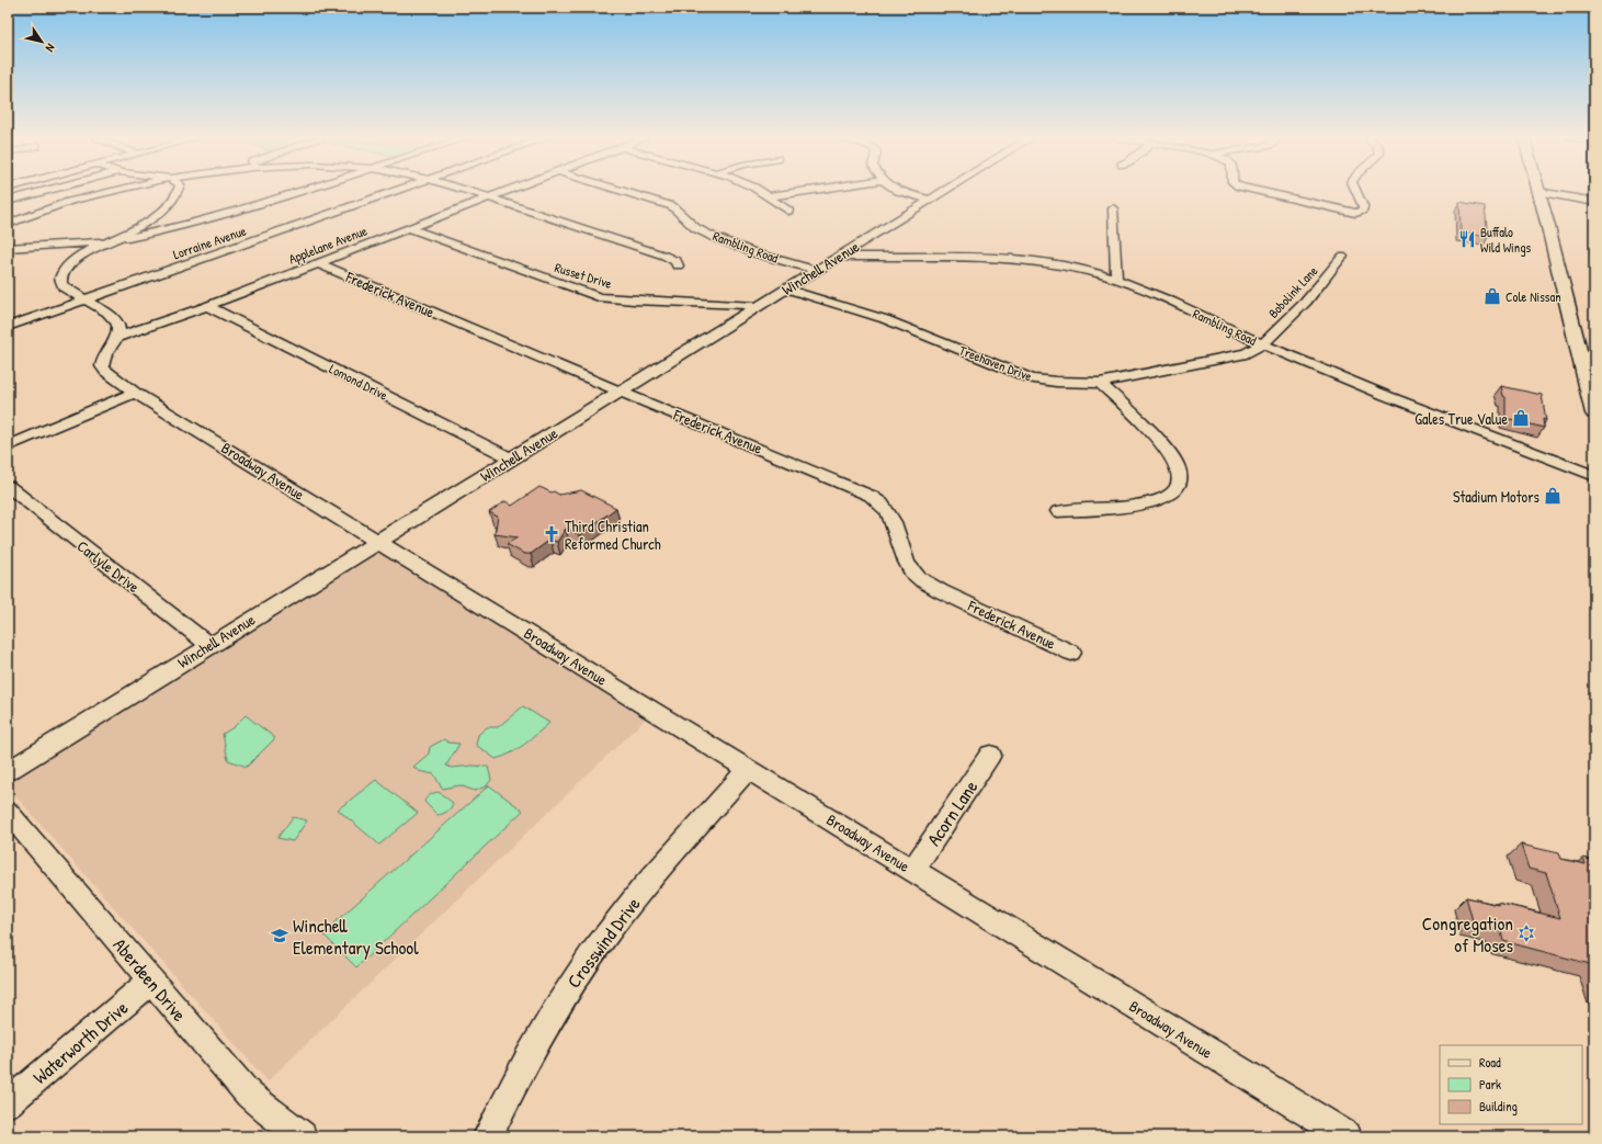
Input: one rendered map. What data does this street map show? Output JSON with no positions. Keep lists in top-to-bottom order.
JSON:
{
  "streets": {
    "street": [
      "Lorraine Avenue",
      "Applelane Avenue",
      "Rambling Road",
      "Winchell Avenue",
      "Russet Drive",
      "Bobolink Lane",
      "Frederick Avenue",
      "Treehaven Drive",
      "Lomond Drive",
      "Broadway Avenue",
      "Carlyle Drive",
      "Acorn Lane",
      "Crosswind Drive",
      "Aberdeen Drive",
      "Waterworth Drive"
    ]
  },
  "crossings": [
    ["Applelane Avenue", "Russet Drive"],
    ["Applelane Avenue", "Frederick Avenue"],
    ["Applelane Avenue", "Lomond Drive"],
    ["Applelane Avenue", "Broadway Avenue"],
    ["Rambling Road", "Winchell Avenue"],
    ["Rambling Road", "Bobolink Lane"],
    ["Rambling Road", "Treehaven Drive"],
    ["Winchell Avenue", "Russet Drive"],
    ["Winchell Avenue", "Frederick Avenue"],
    ["Winchell Avenue", "Treehaven Drive"],
    ["Winchell Avenue", "Lomond Drive"],
    ["Winchell Avenue", "Broadway Avenue"],
    ["Winchell Avenue", "Carlyle Drive"],
    ["Bobolink Lane", "Treehaven Drive"],
    ["Broadway Avenue", "Acorn Lane"],
    ["Broadway Avenue", "Crosswind Drive"],
    ["Aberdeen Drive", "Waterworth Drive"]
  ],
  "places": {
    "restaurant": ["Buffalo Wild Wings"],
    "shop": ["Cole Nissan", "Gales True Value", "Stadium Motors"],
    "church": ["Third Christian Reformed Church"],
    "synagogue": ["Congregation of Moses"],
    "school or university": ["Winchell Elementary School"]
  },
  "legend": ["Road", "Park", "Building"],
  "north": "bottom right"
}
